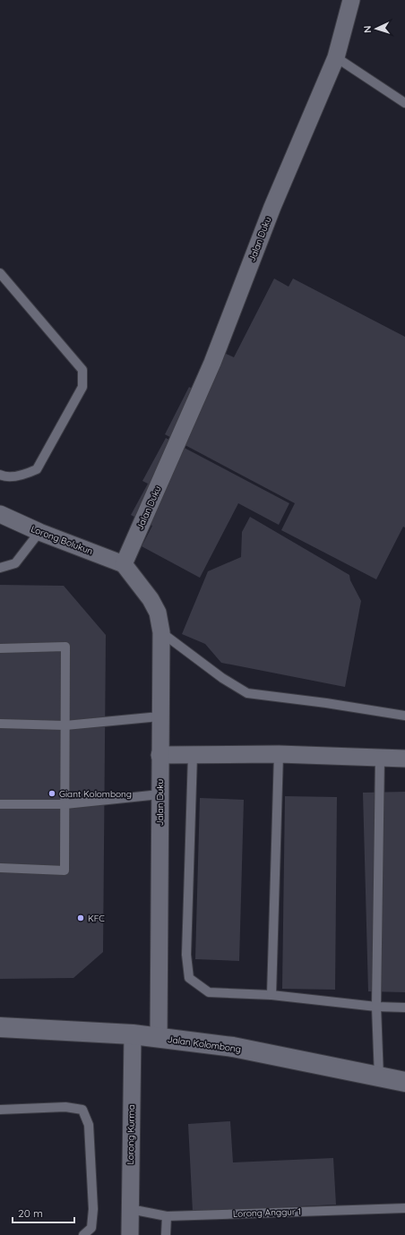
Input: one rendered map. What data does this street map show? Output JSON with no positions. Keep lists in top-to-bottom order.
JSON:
{
  "streets": {
    "street": [
      "Jalan Duku",
      "Lorong Bolukun",
      "Jalan Kolombong",
      "Lorong Kurma"
    ],
    "lane": ["Lorong Anggur 1"]
  },
  "crossings": [
    ["Jalan Duku", "Lorong Bolukun"],
    ["Jalan Duku", "Jalan Kolombong"],
    ["Jalan Kolombong", "Lorong Kurma"],
    ["Lorong Kurma", "Lorong Anggur 1"]
  ],
  "places": ["Giant Kolombong", "KFC"],
  "scale_bar": "20 m",
  "north": "left"
}
